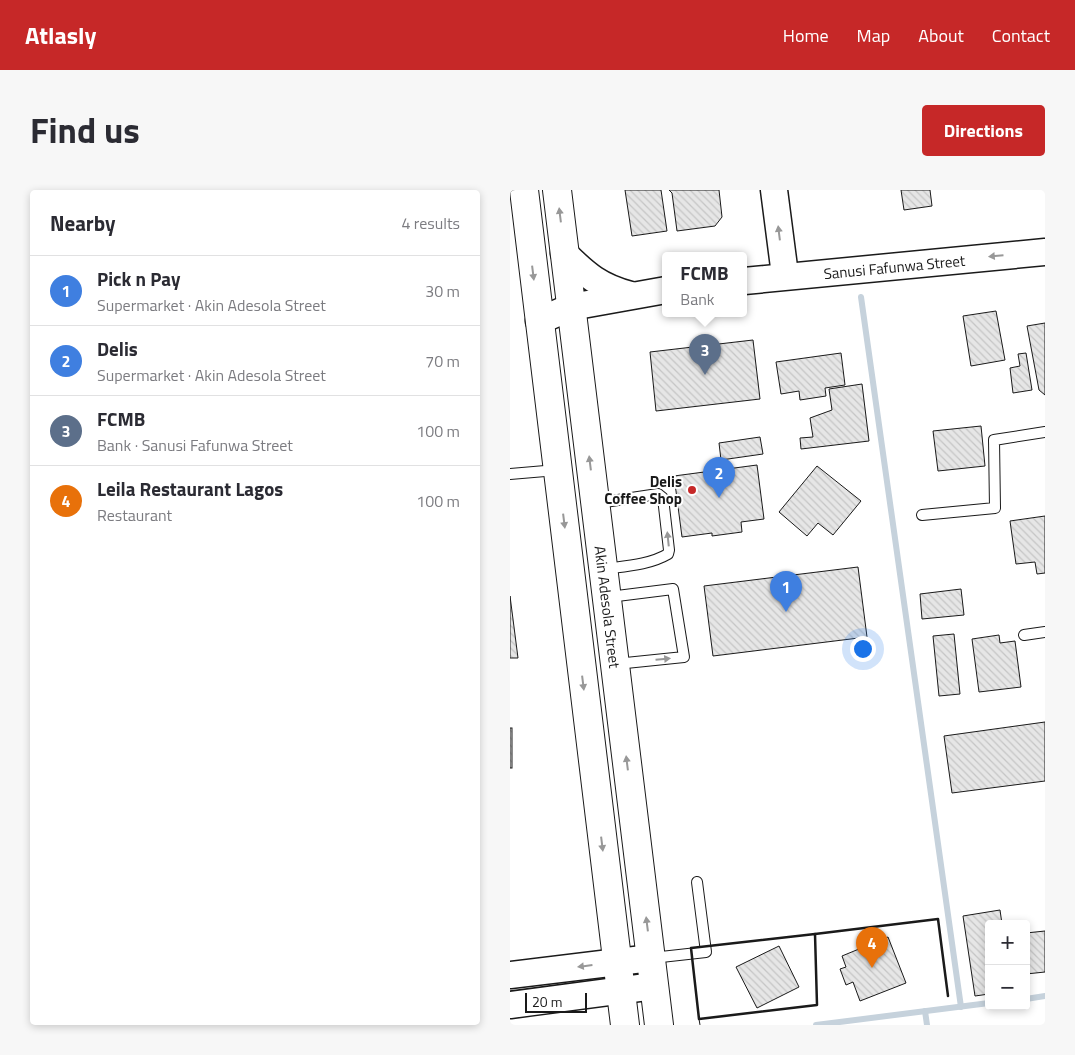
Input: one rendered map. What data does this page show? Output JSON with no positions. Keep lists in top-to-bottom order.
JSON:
{
  "streets": {
    "main road": ["Sanusi Fafunwa Street", "Akin Adesola Street"]
  },
  "one_way": ["Sanusi Fafunwa Street"],
  "places": ["Delis Coffee Shop"],
  "scale_bar": "20 m",
  "page": {
    "header": "Atlasly",
    "nav": [
      "Home",
      "Map",
      "About",
      "Contact"
    ],
    "title": "Find us",
    "buttons": "Directions",
    "heading": ["Nearby", "4 results"],
    "popup": ["FCMB", "Bank"],
    "list": [
      {
        "mark": "1",
        "name": "Pick n Pay",
        "note": "Supermarket · Akin Adesola Street",
        "value": "30 m"
      },
      {
        "mark": "2",
        "name": "Delis",
        "note": "Supermarket · Akin Adesola Street",
        "value": "70 m"
      },
      {
        "mark": "3",
        "name": "FCMB",
        "note": "Bank · Sanusi Fafunwa Street",
        "value": "100 m"
      },
      {
        "mark": "4",
        "name": "Leila Restaurant Lagos",
        "note": "Restaurant",
        "value": "100 m"
      }
    ],
    "pins": [
      "3",
      "2",
      "1",
      "4"
    ],
    "map_buttons": ["+", "−"],
    "scale": "20 m"
  }
}
